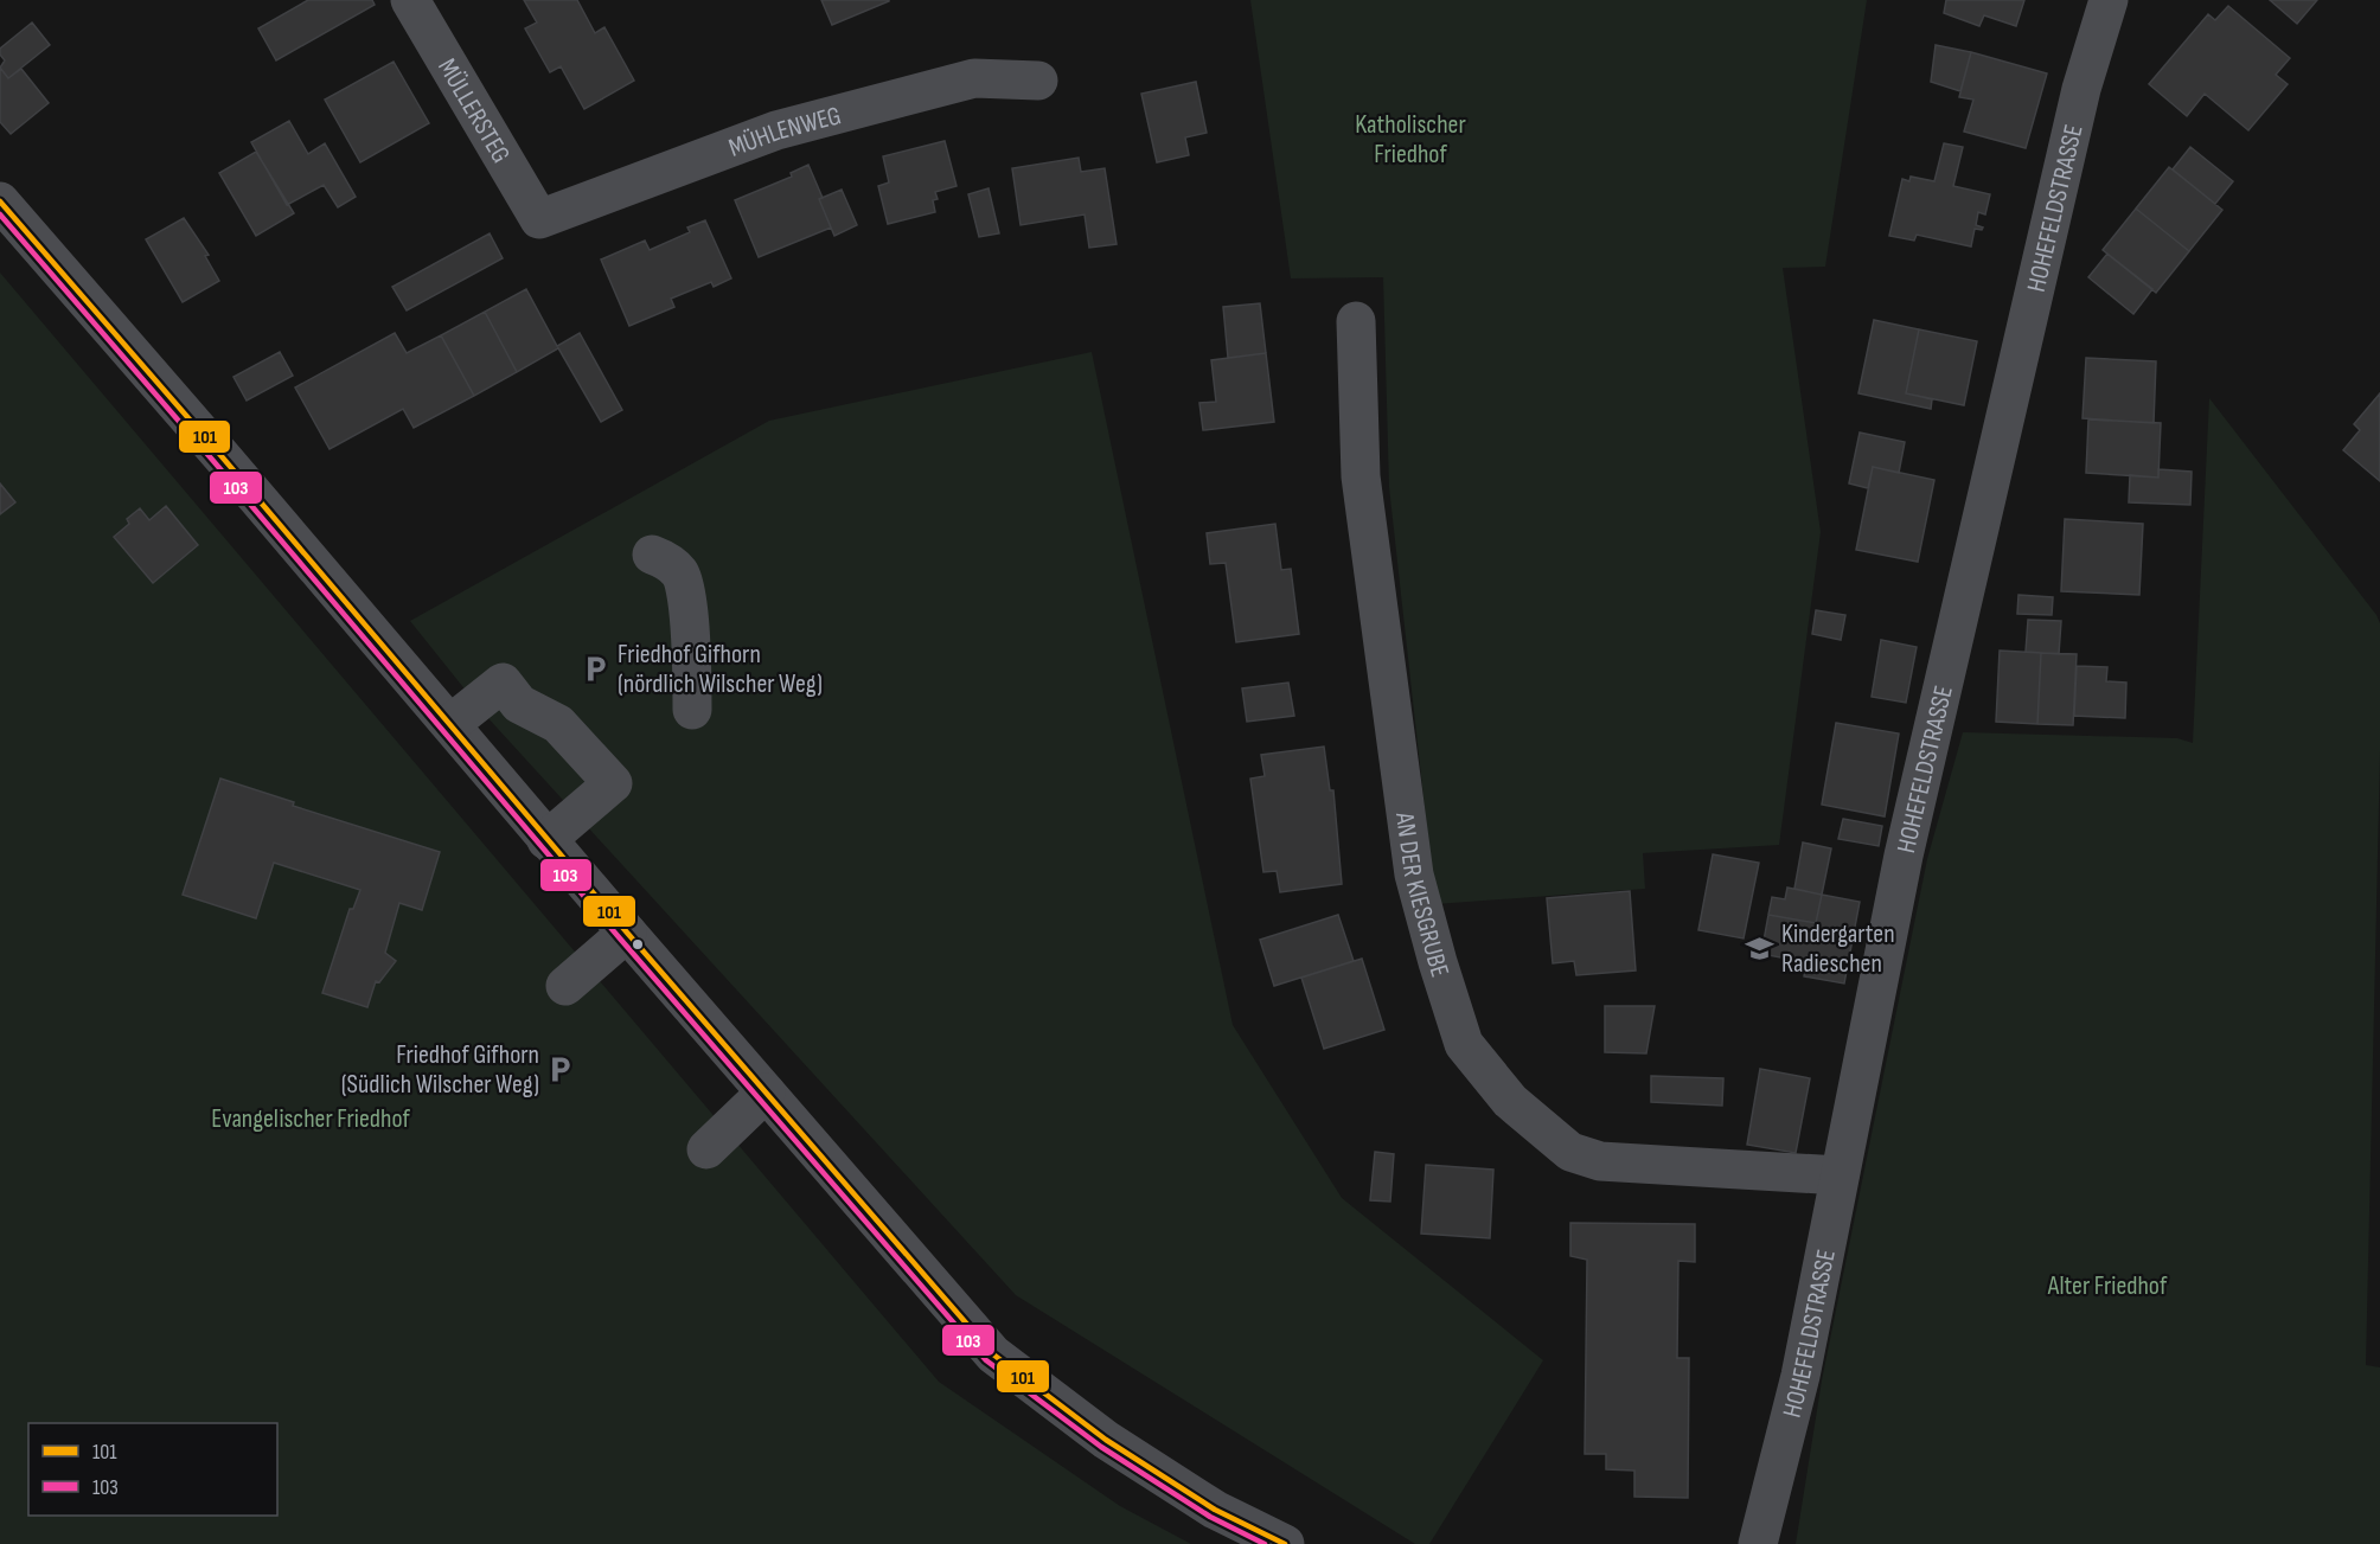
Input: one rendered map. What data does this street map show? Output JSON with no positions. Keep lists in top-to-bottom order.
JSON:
{
  "streets": {
    "street": [
      "MÜLLERSTEG",
      "MÜHLENWEG",
      "HOHEFELDSTRASSE",
      "AN DER KIESGRUBE"
    ]
  },
  "crossings": [
    ["MÜLLERSTEG", "MÜHLENWEG"],
    ["HOHEFELDSTRASSE", "AN DER KIESGRUBE"]
  ],
  "parks": ["Katholischer Friedhof", "Evangelischer Friedhof", "Alter Friedhof"],
  "places": {
    "parking": ["Friedhof Gifhorn (nördlich Wilscher Weg)", "Friedhof Gifhorn (Südlich Wilscher Weg)"],
    "school or university": ["Kindergarten Radieschen"]
  },
  "lines": ["transit line 101", "transit line 103"],
  "legend": ["101", "103"]
}
